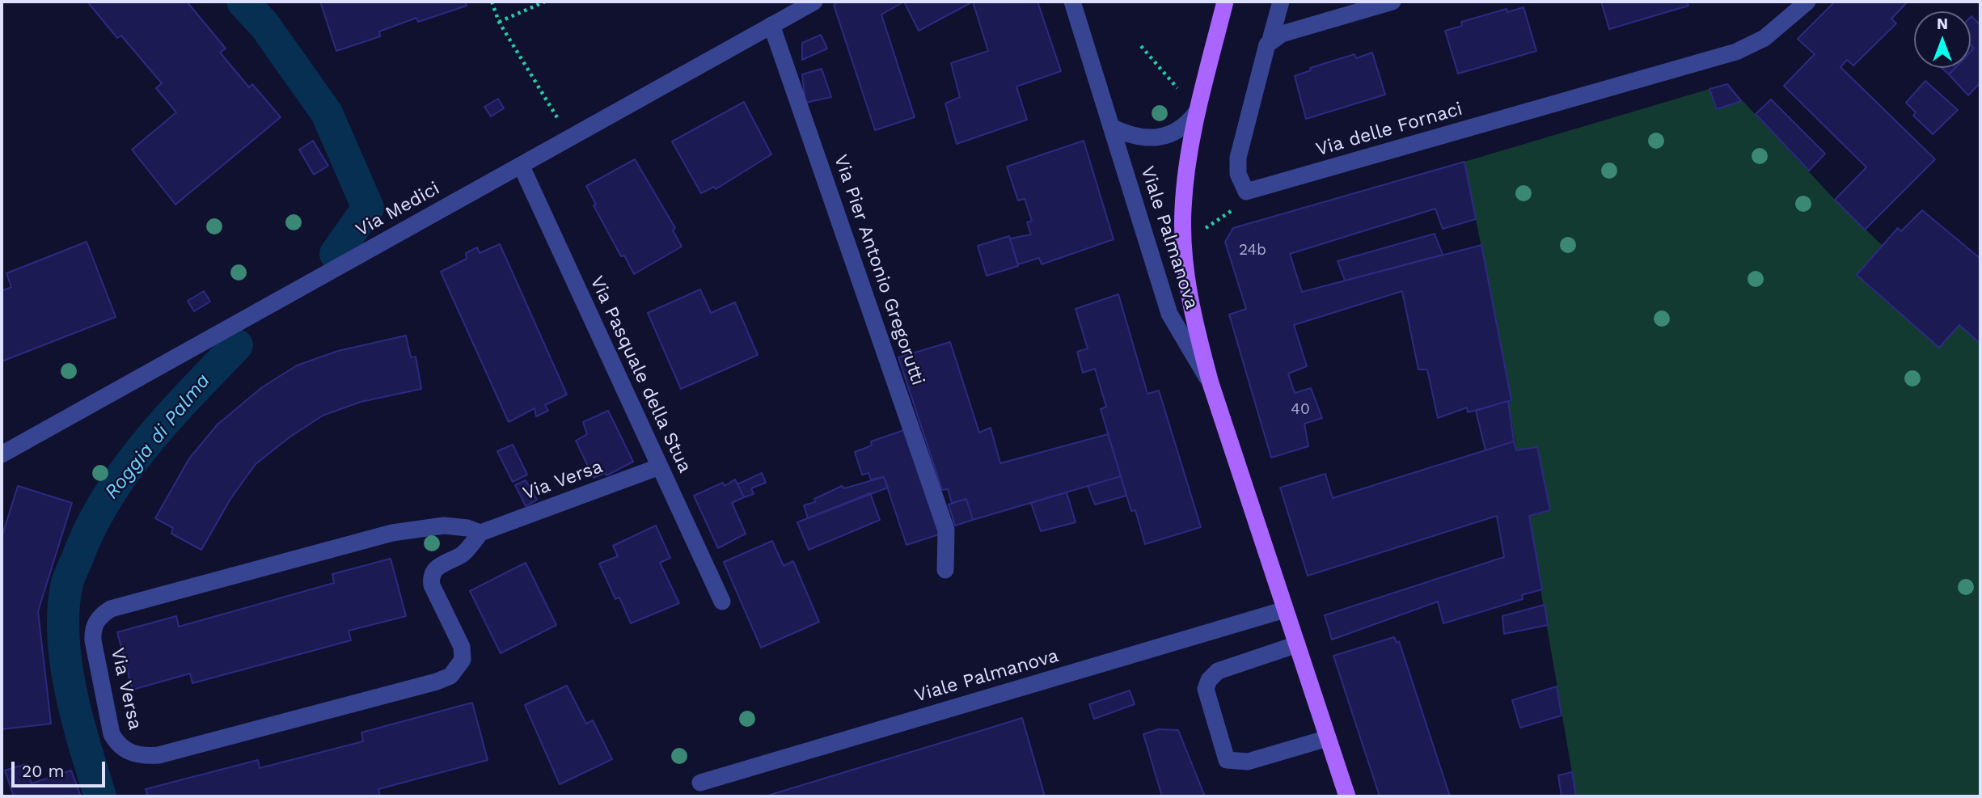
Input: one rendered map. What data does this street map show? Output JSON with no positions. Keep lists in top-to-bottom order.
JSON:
{
  "streets": {
    "main road": ["Viale Palmanova"],
    "street": [
      "Via delle Fornaci",
      "Via Medici",
      "Via Pier Antonio Gregorutti",
      "Via Pasquale della Stua",
      "Via Versa"
    ]
  },
  "crossings": [
    ["Via Medici", "Via Pier Antonio Gregorutti"],
    ["Via Medici", "Via Pasquale della Stua"],
    ["Via Pasquale della Stua", "Via Versa"]
  ],
  "water": ["Roggia di Palma"],
  "house_numbers": ["24b", "40"],
  "scale_bar": "20 m",
  "north": "top"
}
